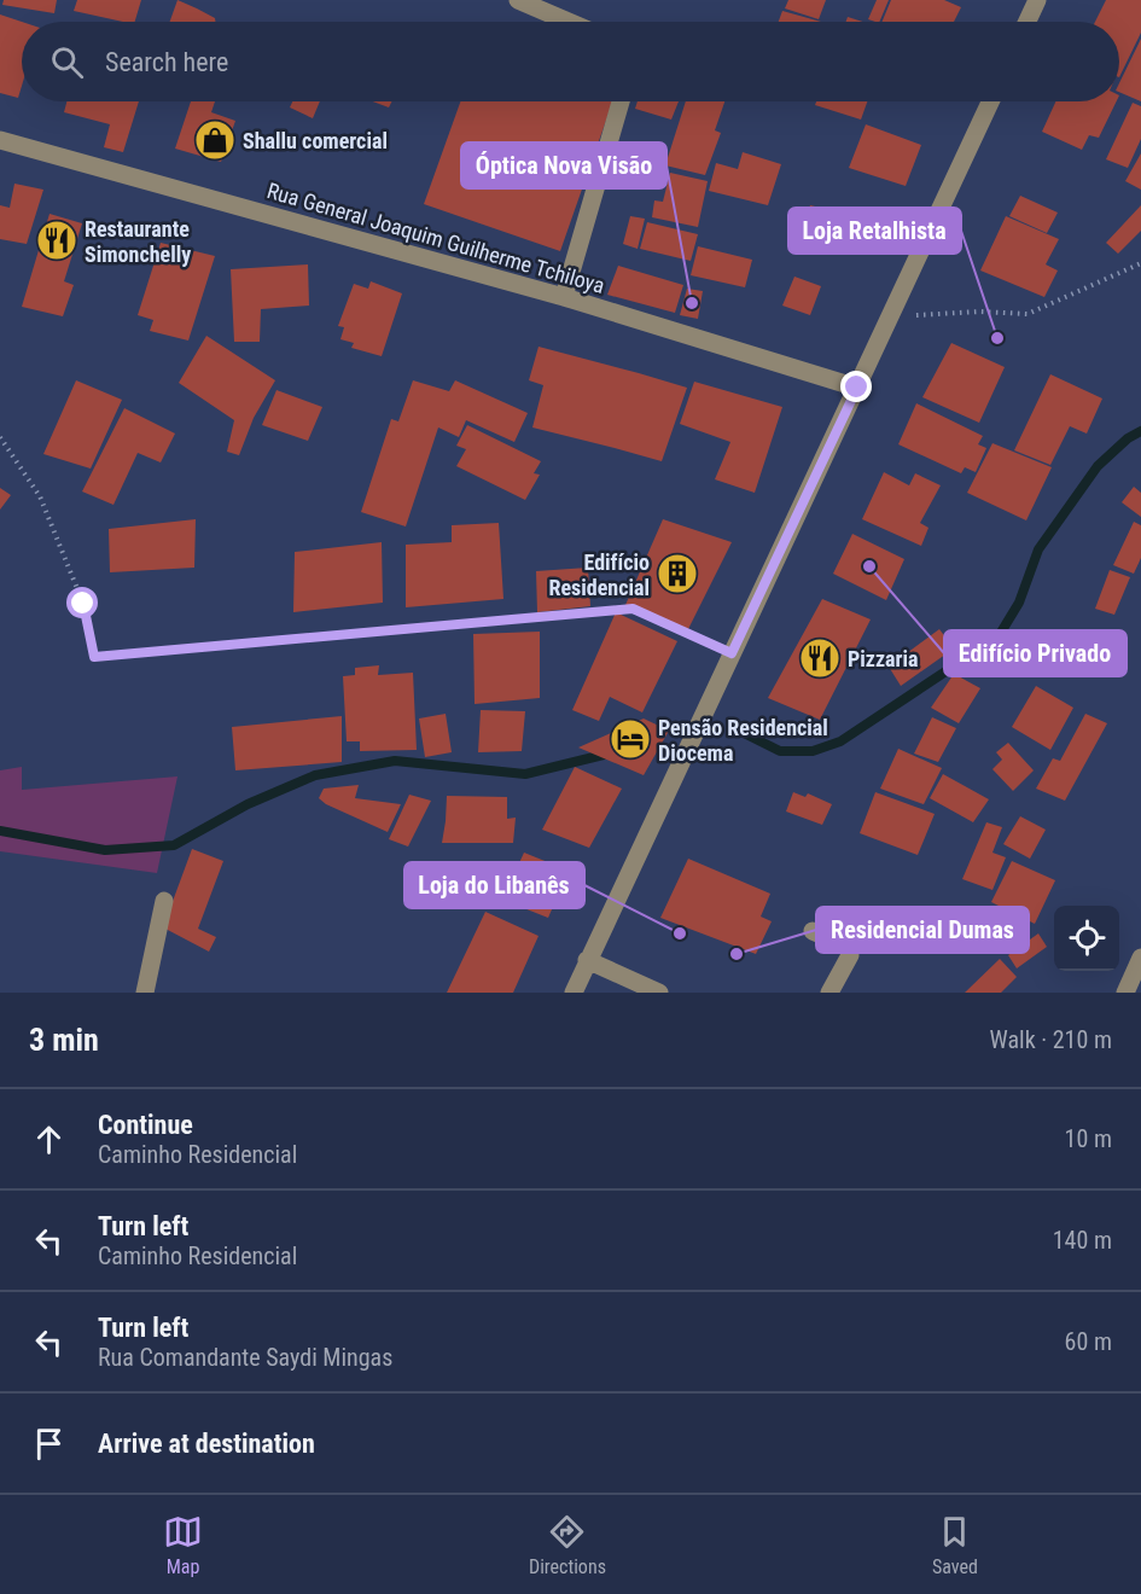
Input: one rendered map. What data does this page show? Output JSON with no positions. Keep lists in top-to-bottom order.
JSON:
{
  "streets": {
    "street": ["Rua General Joaquim Guilherme Tchiloya"]
  },
  "places": {
    "shop": ["Shallu comercial"],
    "restaurant": ["Restaurante Simonchelly", "Pizzaria"],
    "other": [
      "Óptica Nova Visão",
      "Loja Retalhista",
      "Edifício Privado",
      "Loja do Libanês",
      "Residencial Dumas"
    ],
    "building": ["Edifício Residencial"],
    "hotel": ["Pensão Residencial Diocema"]
  },
  "page": {
    "search": "Search here",
    "heading": ["3 min", "Walk · 210 m"],
    "list": [
      ["Continue", "Caminho Residencial", "10 m"],
      ["Turn left", "Caminho Residencial", "140 m"],
      ["Turn left", "Rua Comandante Saydi Mingas", "60 m"],
      "Arrive at destination"
    ],
    "nav": ["Map", "Directions", "Saved"]
  }
}
